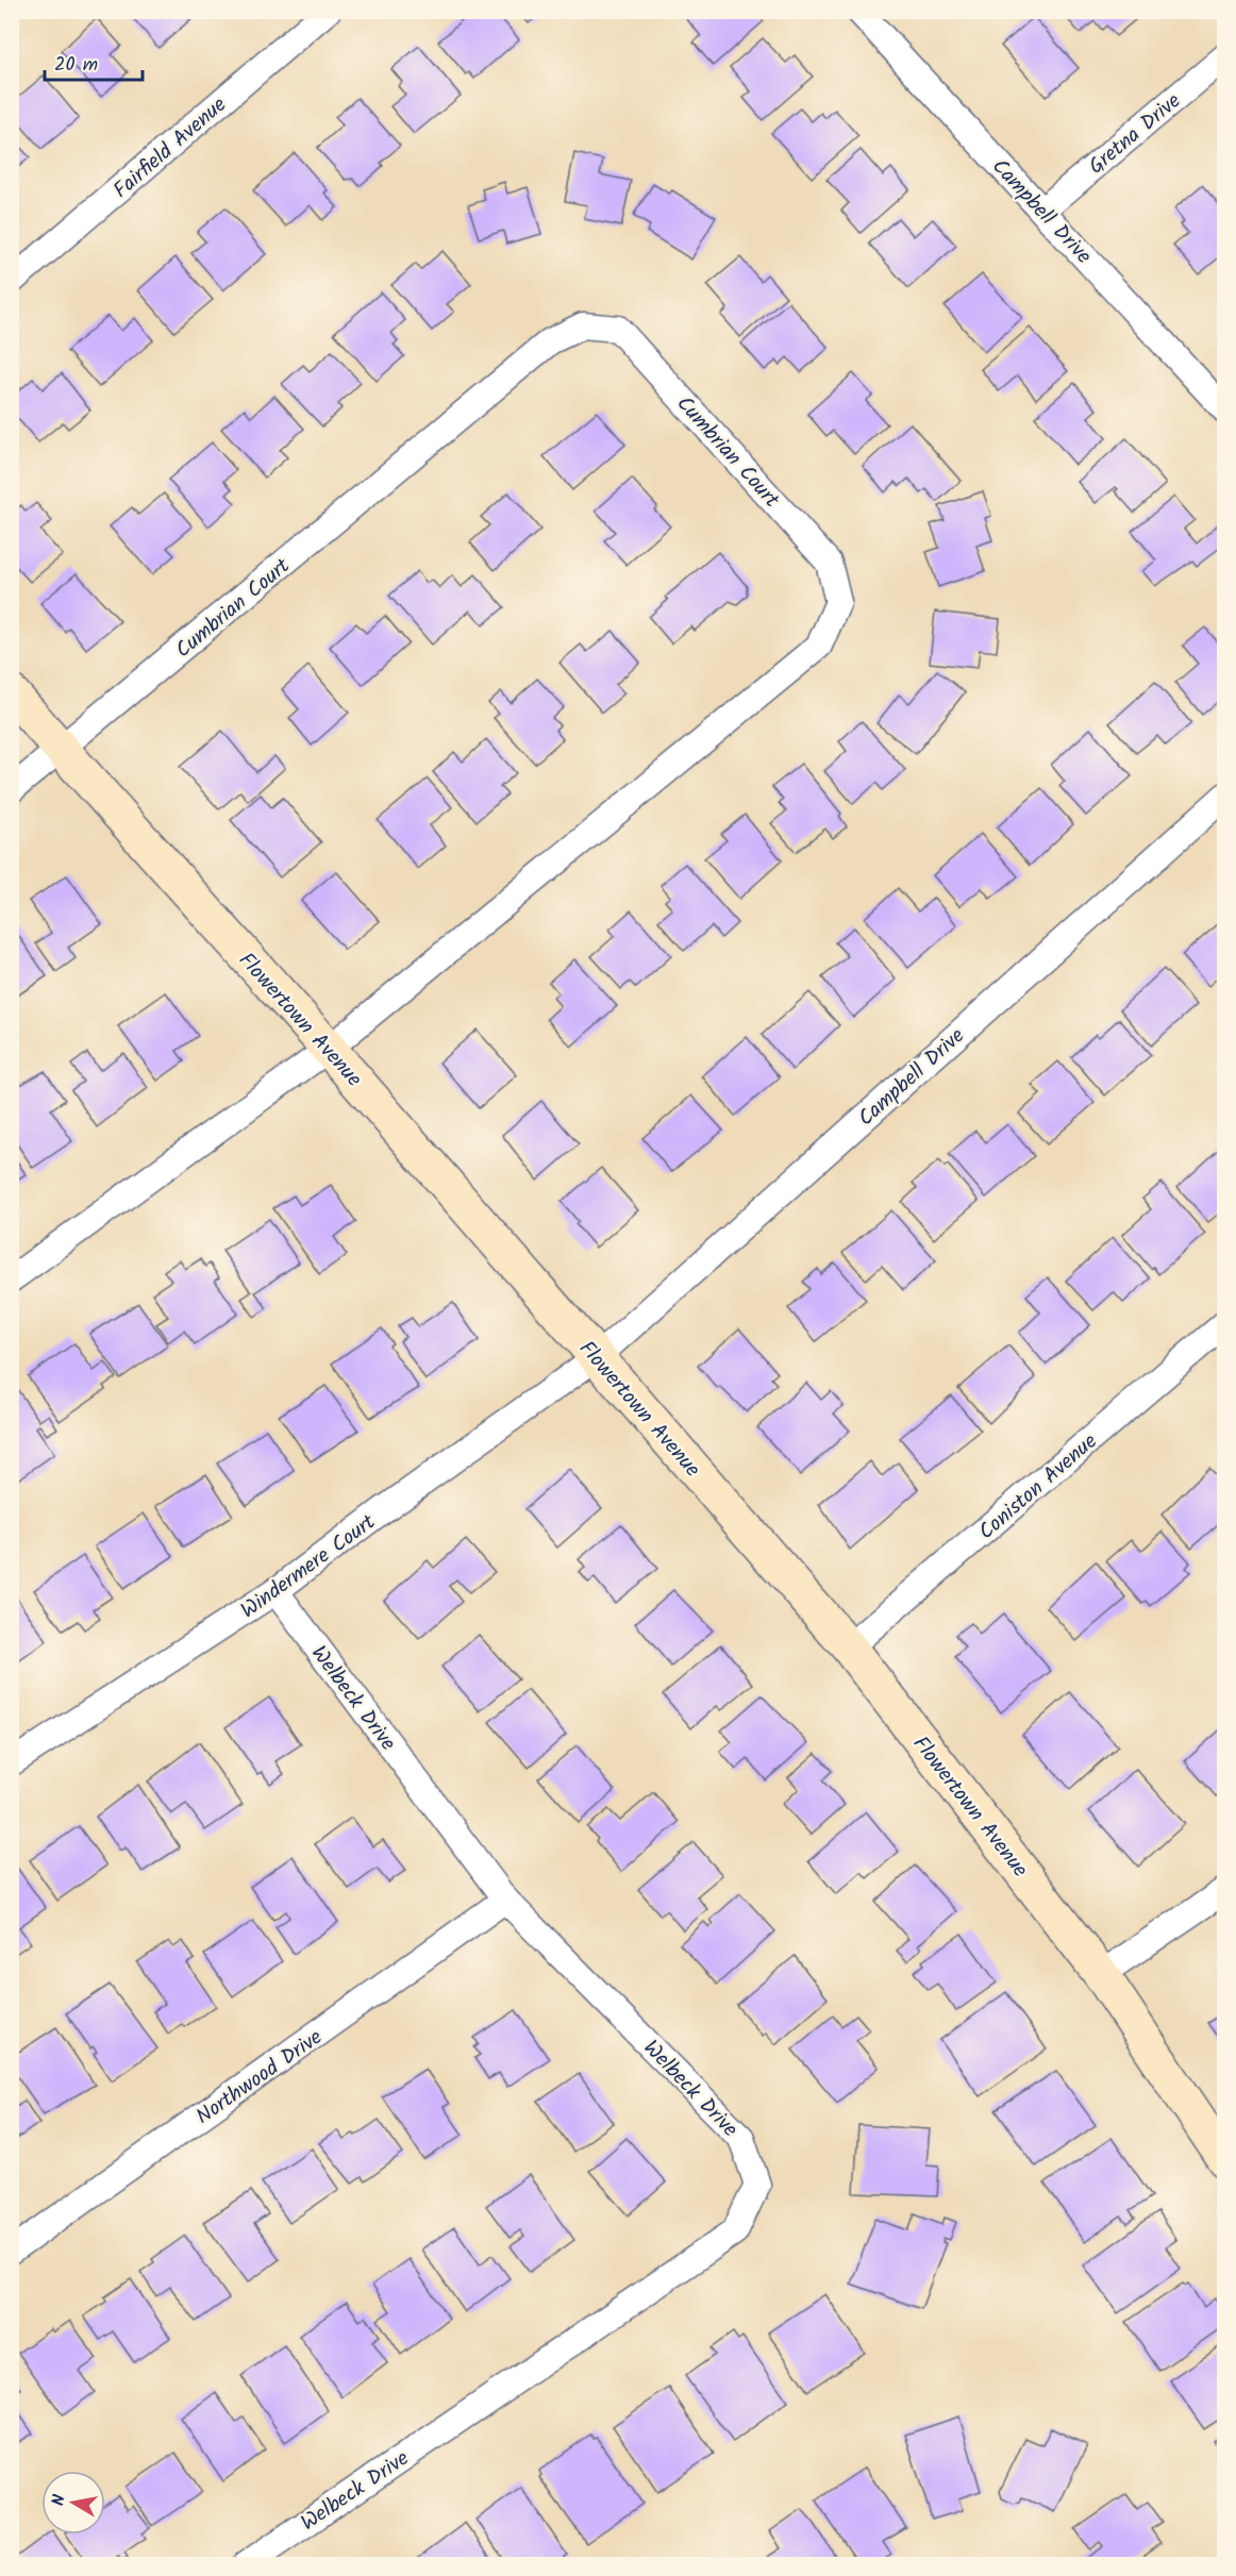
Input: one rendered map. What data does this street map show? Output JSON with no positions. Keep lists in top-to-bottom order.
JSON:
{
  "streets": {
    "street": [
      "Gretna Drive",
      "Fairfield Avenue",
      "Campbell Drive",
      "Cumbrian Court",
      "Flowertown Avenue",
      "Coniston Avenue",
      "Windermere Court",
      "Welbeck Drive",
      "Northwood Drive"
    ]
  },
  "crossings": [
    ["Gretna Drive", "Campbell Drive"],
    ["Campbell Drive", "Flowertown Avenue"],
    ["Campbell Drive", "Windermere Court"],
    ["Cumbrian Court", "Flowertown Avenue"],
    ["Flowertown Avenue", "Coniston Avenue"],
    ["Flowertown Avenue", "Windermere Court"],
    ["Windermere Court", "Welbeck Drive"],
    ["Welbeck Drive", "Northwood Drive"]
  ],
  "scale_bar": "20 m",
  "north": "left"
}
